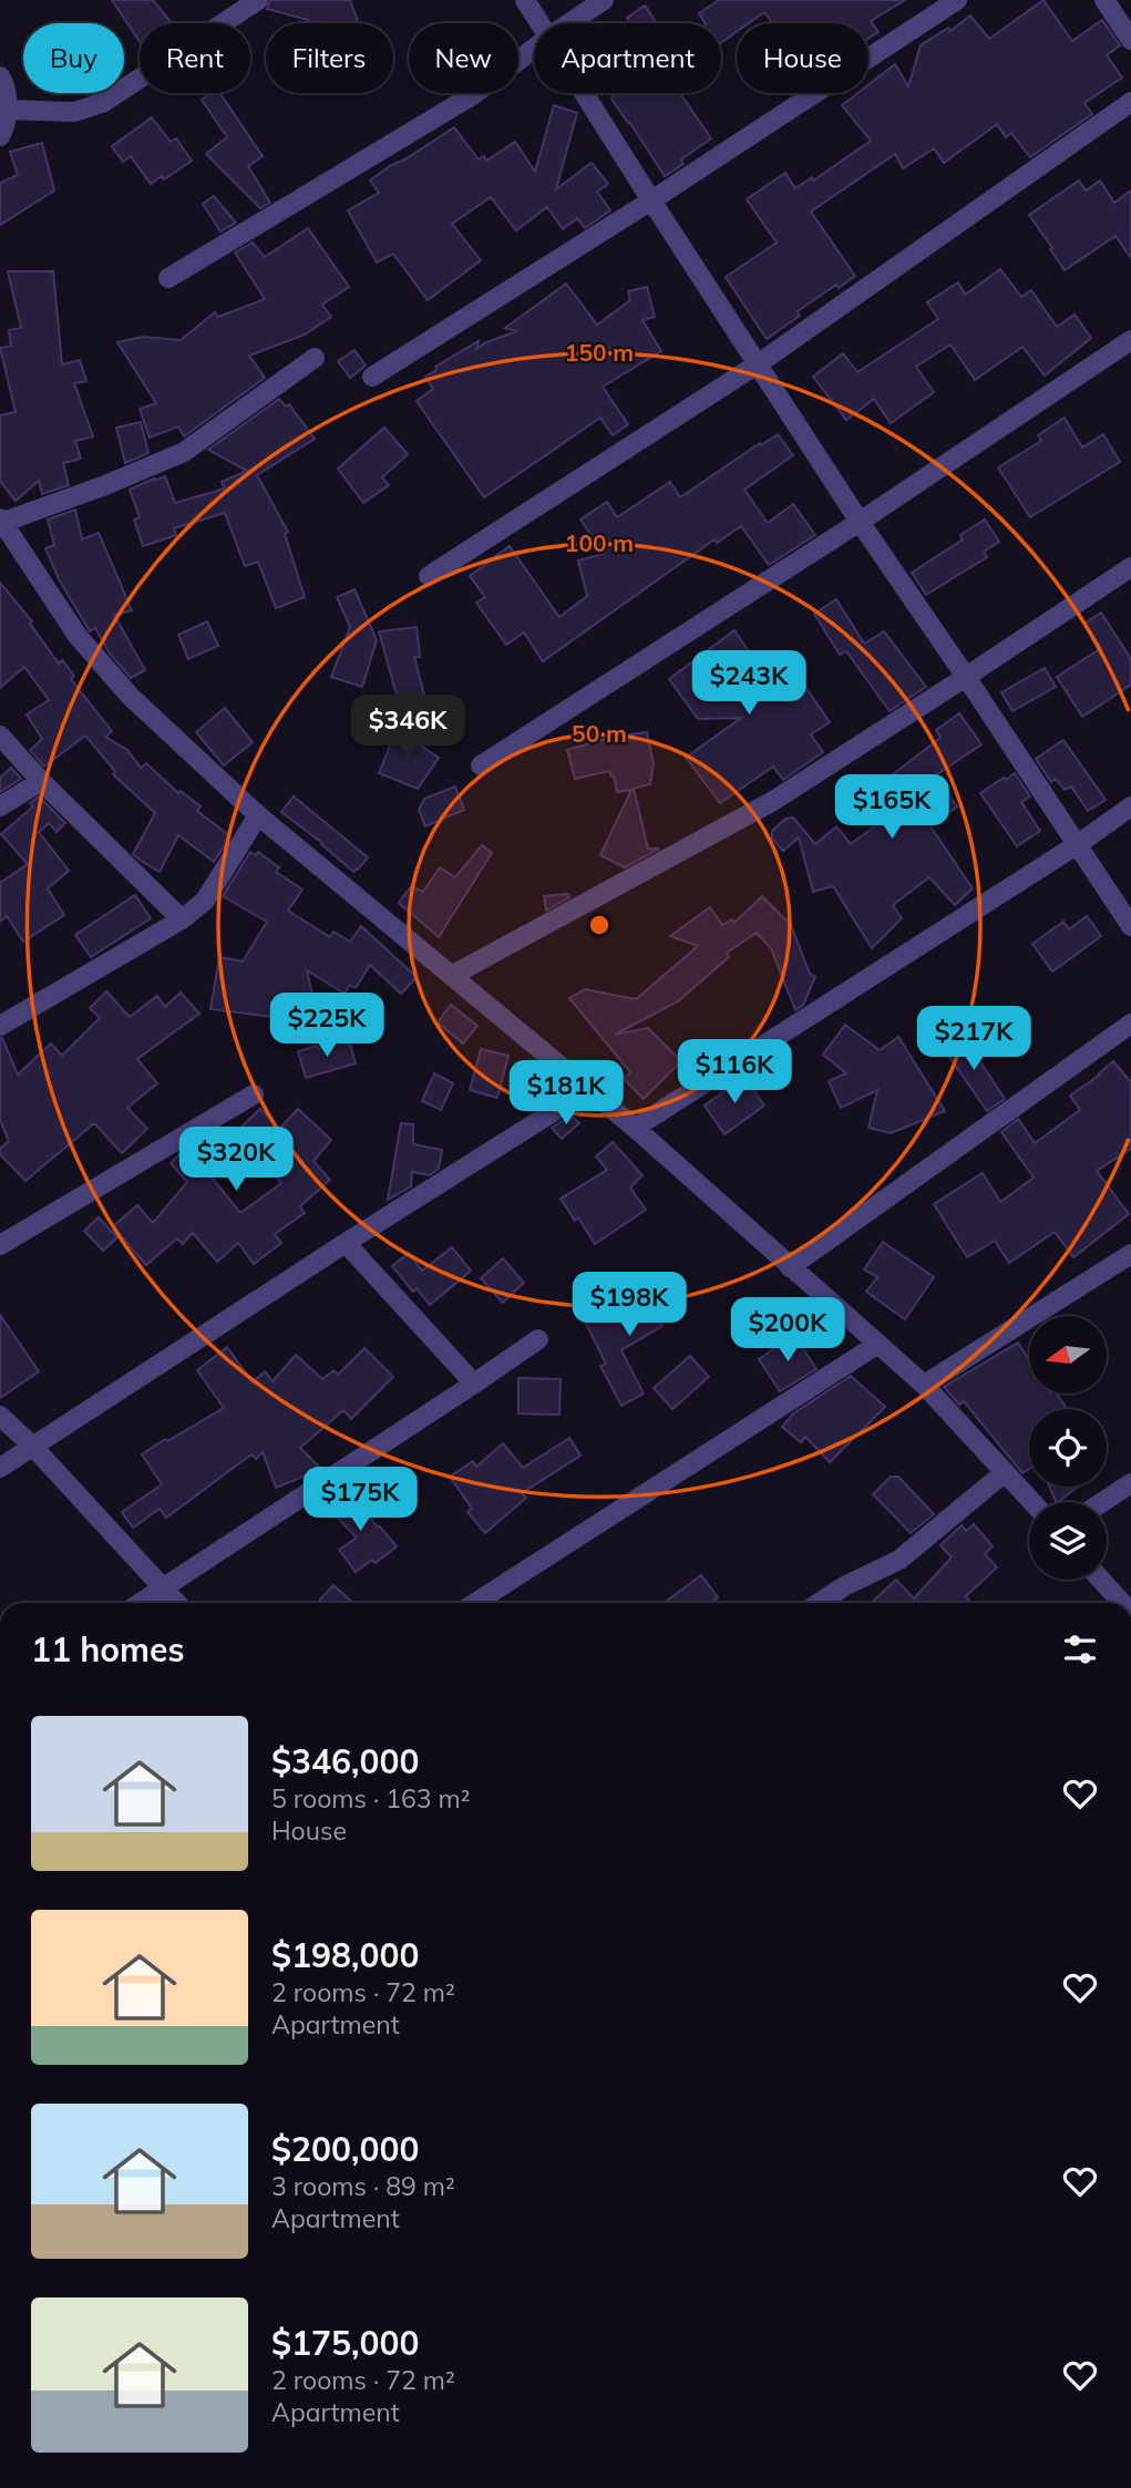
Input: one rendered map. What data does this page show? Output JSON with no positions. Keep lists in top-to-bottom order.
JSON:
{
  "north": "left",
  "page": {
    "chip": [
      "Buy",
      "Rent",
      "Filters",
      "New",
      "Apartment",
      "House"
    ],
    "price": [
      "$243K",
      "$346K",
      "$165K",
      "$225K",
      "$217K",
      "$116K",
      "$181K",
      "$320K",
      "$198K",
      "$200K",
      "$175K"
    ],
    "heading": "11 homes",
    "list": [
      {
        "name": "$346,000",
        "note": "5 rooms · 163 m² · House"
      },
      {
        "name": "$198,000",
        "note": "2 rooms · 72 m² · Apartment"
      },
      {
        "name": "$200,000",
        "note": "3 rooms · 89 m² · Apartment"
      },
      {
        "name": "$175,000",
        "note": "2 rooms · 72 m² · Apartment"
      }
    ]
  },
  "rings": ["150 m", "100 m", "50 m"]
}
